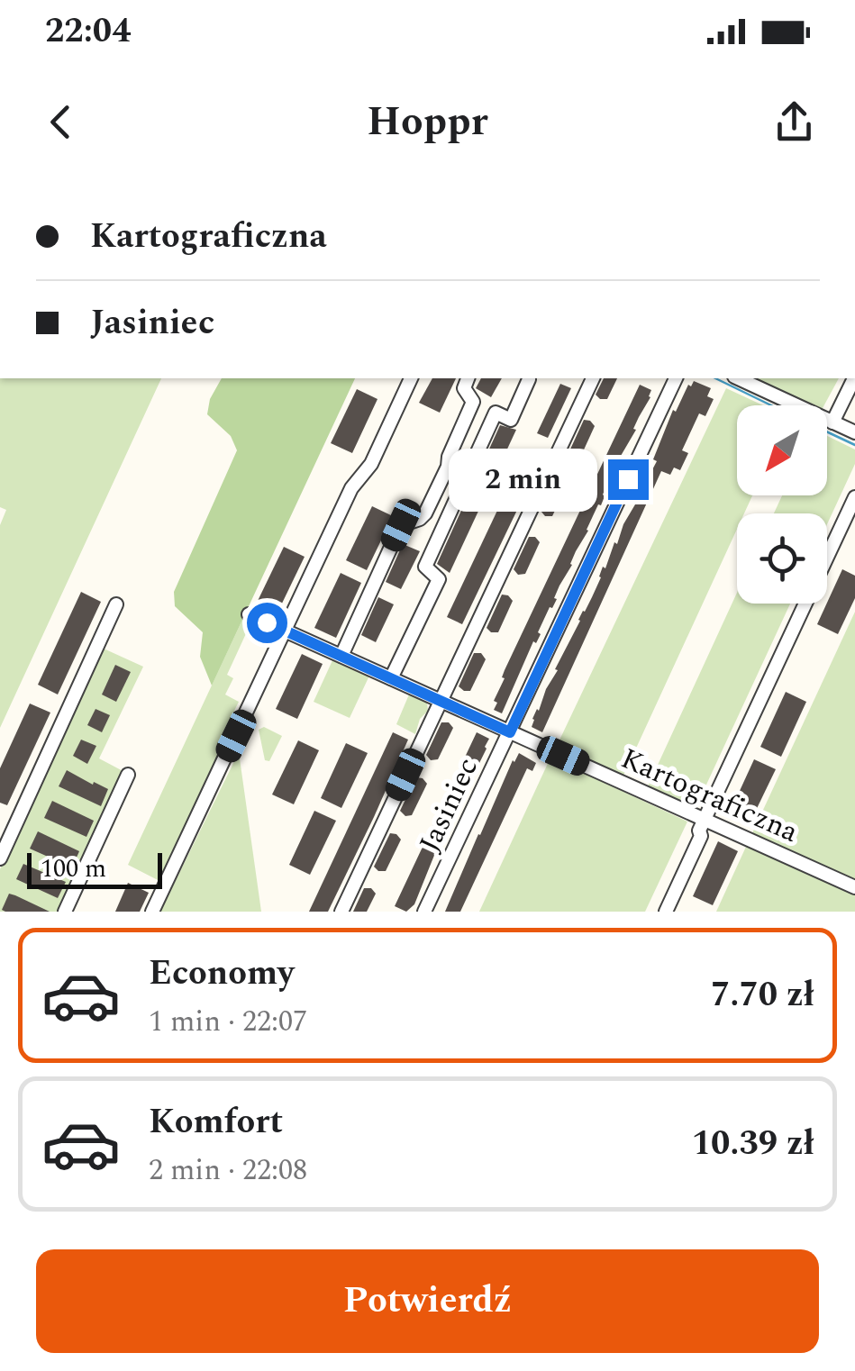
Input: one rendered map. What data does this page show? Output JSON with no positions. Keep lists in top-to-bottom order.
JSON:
{
  "streets": {
    "street": ["Kartograficzna", "Jasiniec"]
  },
  "crossings": [
    ["Kartograficzna", "Jasiniec"]
  ],
  "scale_bar": "100 m",
  "north": "bottom left",
  "page": {
    "status": "22:04",
    "header": "Hoppr",
    "banner": ["Kartograficzna", "Jasiniec"],
    "bubble": "2 min",
    "scale": "100 m",
    "list": [
      {
        "name": "Economy",
        "note": "1 min · 22:07",
        "value": "7.70 zł"
      },
      {
        "name": "Komfort",
        "note": "2 min · 22:08",
        "value": "10.39 zł"
      }
    ],
    "buttons": "Potwierdź"
  }
}
